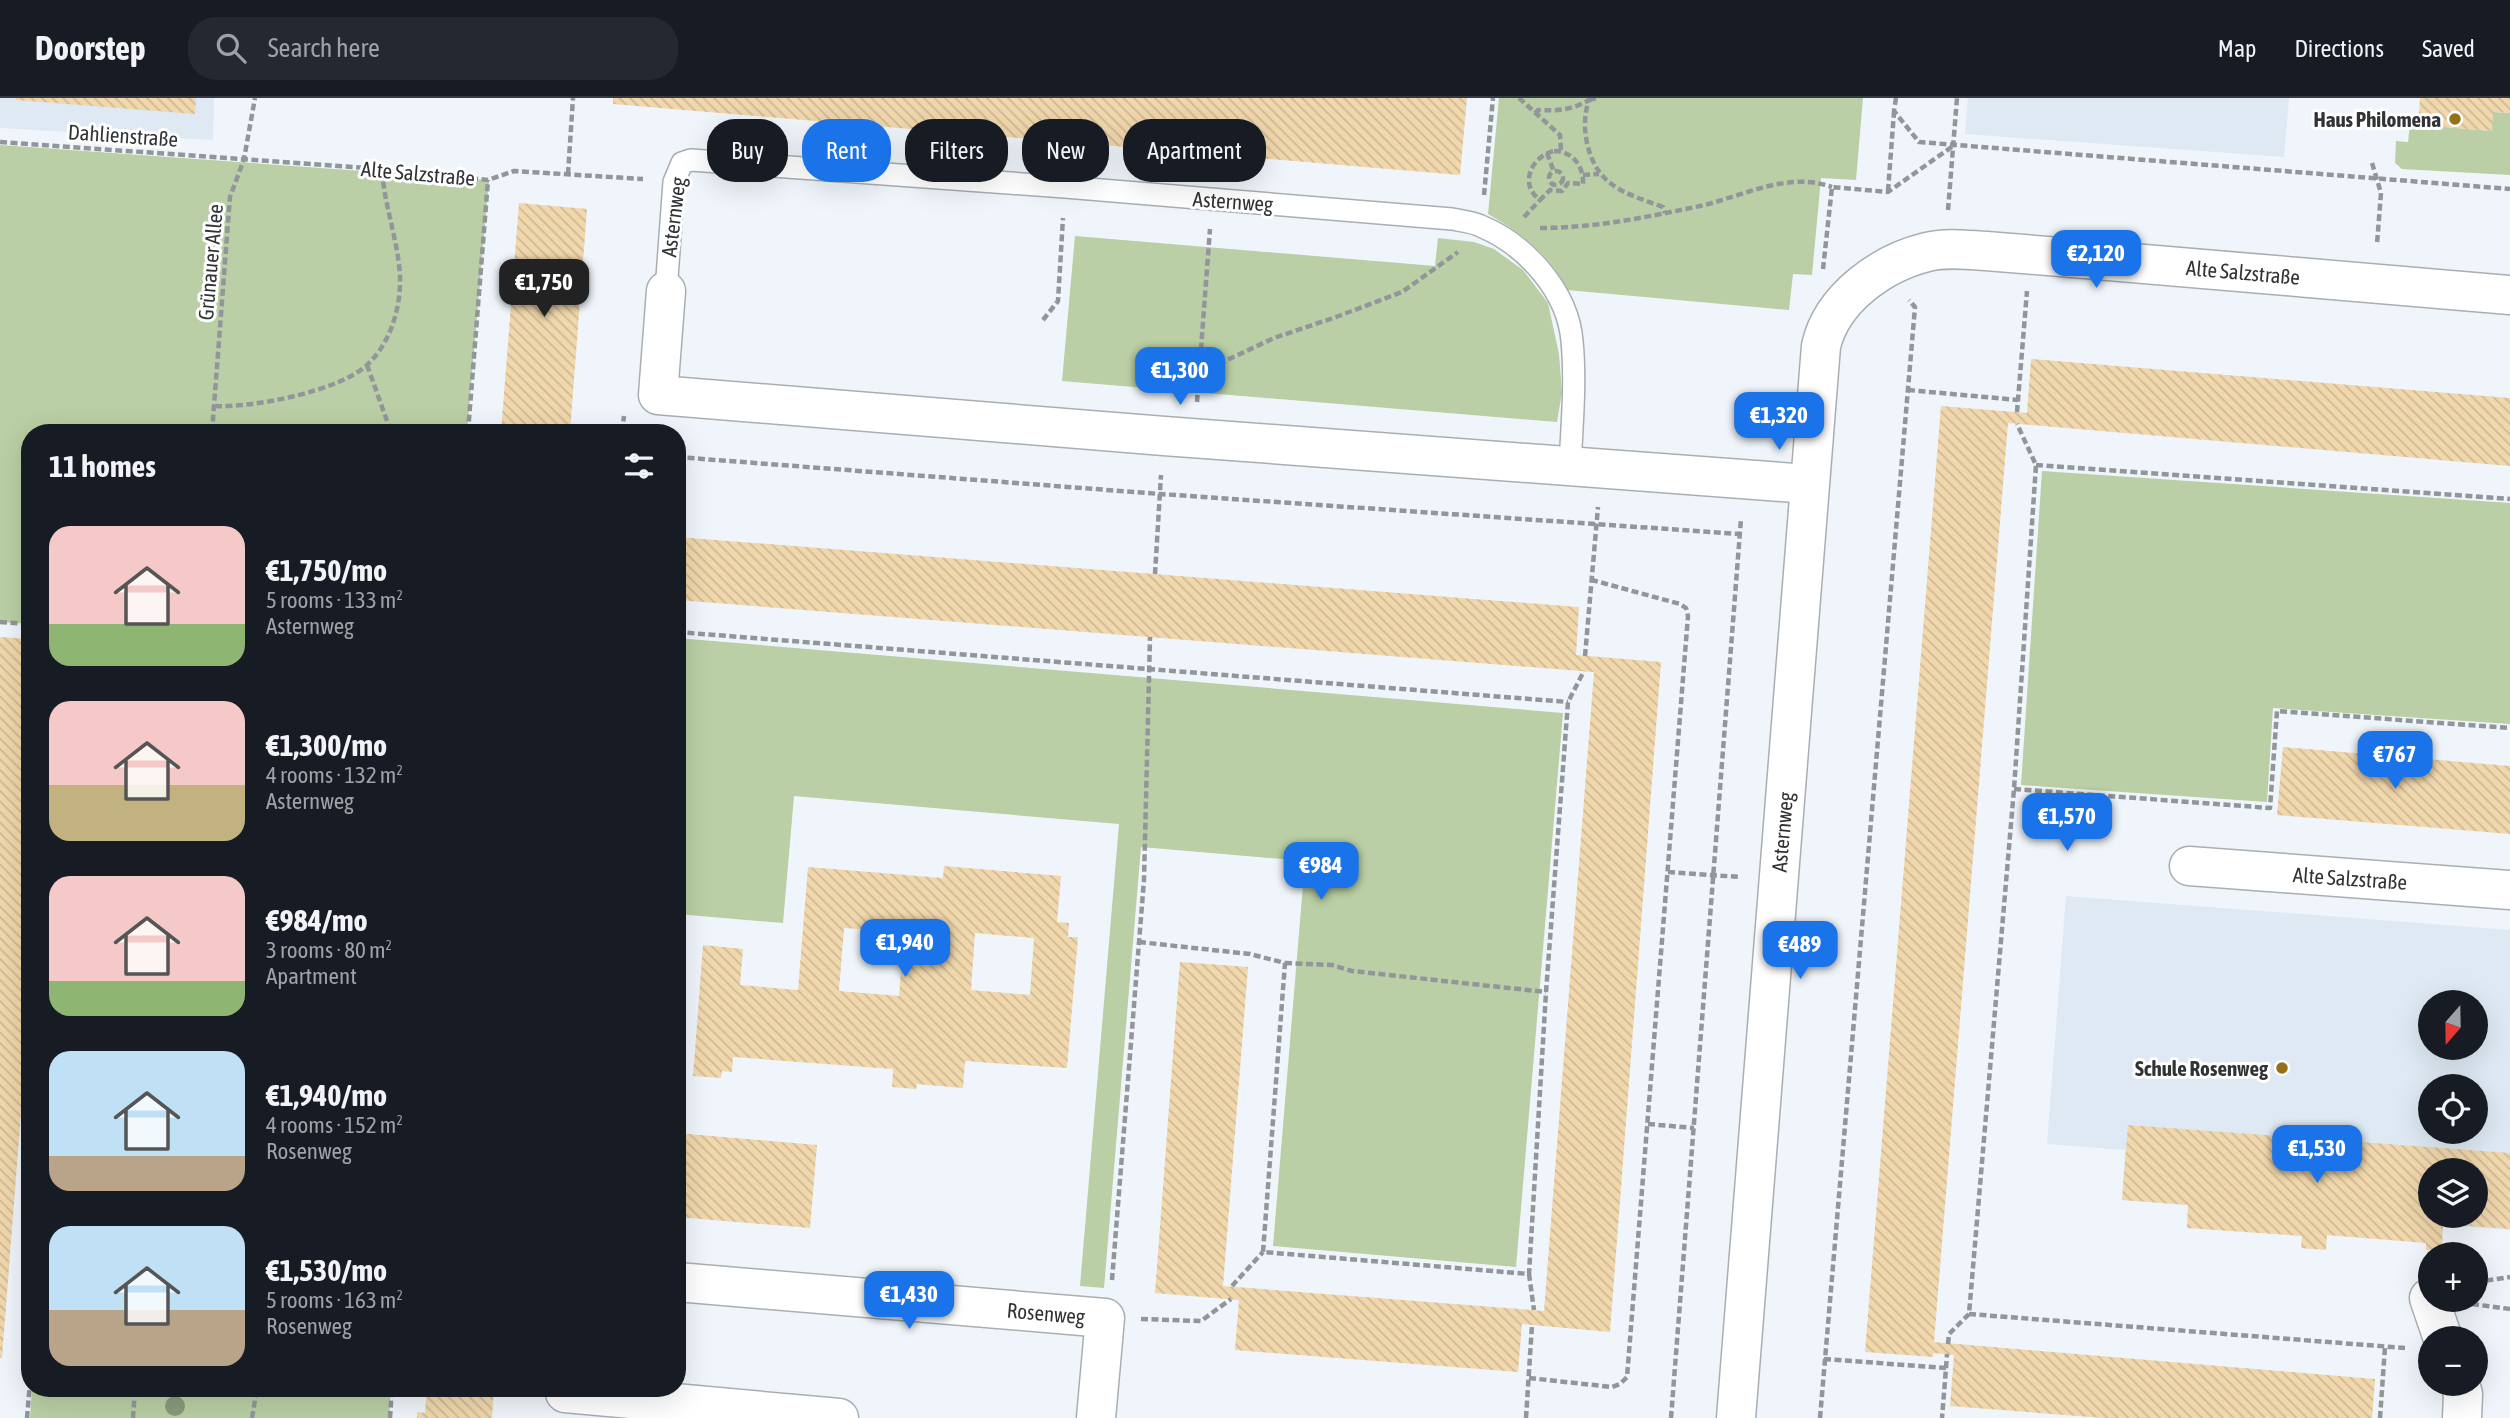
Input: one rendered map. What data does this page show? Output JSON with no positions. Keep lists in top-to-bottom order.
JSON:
{
  "streets": {
    "street": ["Alte Salzstraße", "Asternweg", "Rosenweg"],
    "path": ["Dahlienstraße", "Grünauer Allee"]
  },
  "crossings": [
    ["Dahlienstraße", "Alte Salzstraße"],
    ["Dahlienstraße", "Grünauer Allee"],
    ["Alte Salzstraße", "Asternweg"],
    ["Alte Salzstraße", "Grünauer Allee"]
  ],
  "places": ["Haus Philomena", "Schule Rosenweg"],
  "north": "bottom",
  "page": {
    "header": "Doorstep",
    "search": "Search here",
    "nav": ["Map", "Directions", "Saved"],
    "chip": [
      "Buy",
      "Rent",
      "Filters",
      "New",
      "Apartment"
    ],
    "price": [
      "€2,120",
      "€1,750",
      "€1,300",
      "€1,320",
      "€767",
      "€1,570",
      "€984",
      "€1,940",
      "€489",
      "€1,530",
      "€1,430"
    ],
    "heading": "11 homes",
    "list": [
      {
        "name": "€1,750/mo",
        "note": "5 rooms · 133 m² · Asternweg"
      },
      {
        "name": "€1,300/mo",
        "note": "4 rooms · 132 m² · Asternweg"
      },
      {
        "name": "€984/mo",
        "note": "3 rooms · 80 m² · Apartment"
      },
      {
        "name": "€1,940/mo",
        "note": "4 rooms · 152 m² · Rosenweg"
      },
      {
        "name": "€1,530/mo",
        "note": "5 rooms · 163 m² · Rosenweg"
      }
    ],
    "map_buttons": ["+", "−"]
  }
}
